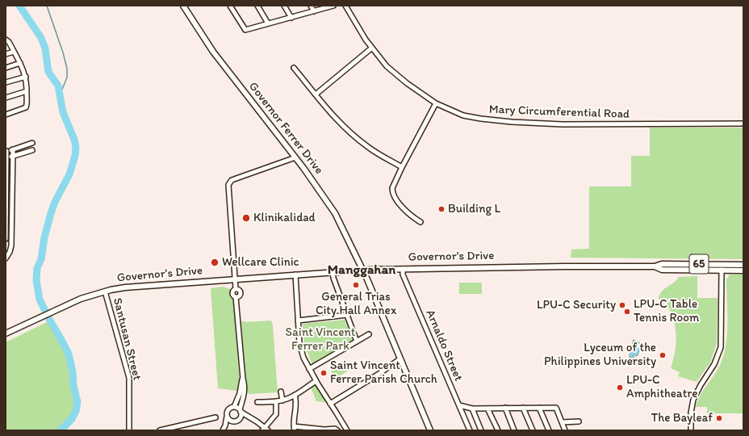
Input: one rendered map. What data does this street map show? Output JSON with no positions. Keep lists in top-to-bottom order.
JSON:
{
  "streets": {
    "main road": ["Governor Ferrer Drive", "Governor's Drive", "65"],
    "street": ["Mary Circumferential Road", "Santusan Street", "Arnaldo Street"]
  },
  "crossings": [
    ["Governor Ferrer Drive", "Governor's Drive"],
    ["Governor's Drive", "Santusan Street"],
    ["Governor's Drive", "Arnaldo Street"]
  ],
  "districts": ["Manggahan"],
  "parks": ["Saint Vincent Ferrer Park"],
  "places": [
    "Building L",
    "Klinikalidad",
    "Wellcare Clinic",
    "General Trias City Hall Annex",
    "LPU-C Security",
    "LPU-C Table Tennis Room",
    "Lyceum of the Philippines University",
    "Saint Vincent Ferrer Parish Church",
    "LPU-C Amphitheatre",
    "The Bayleaf"
  ]
}
